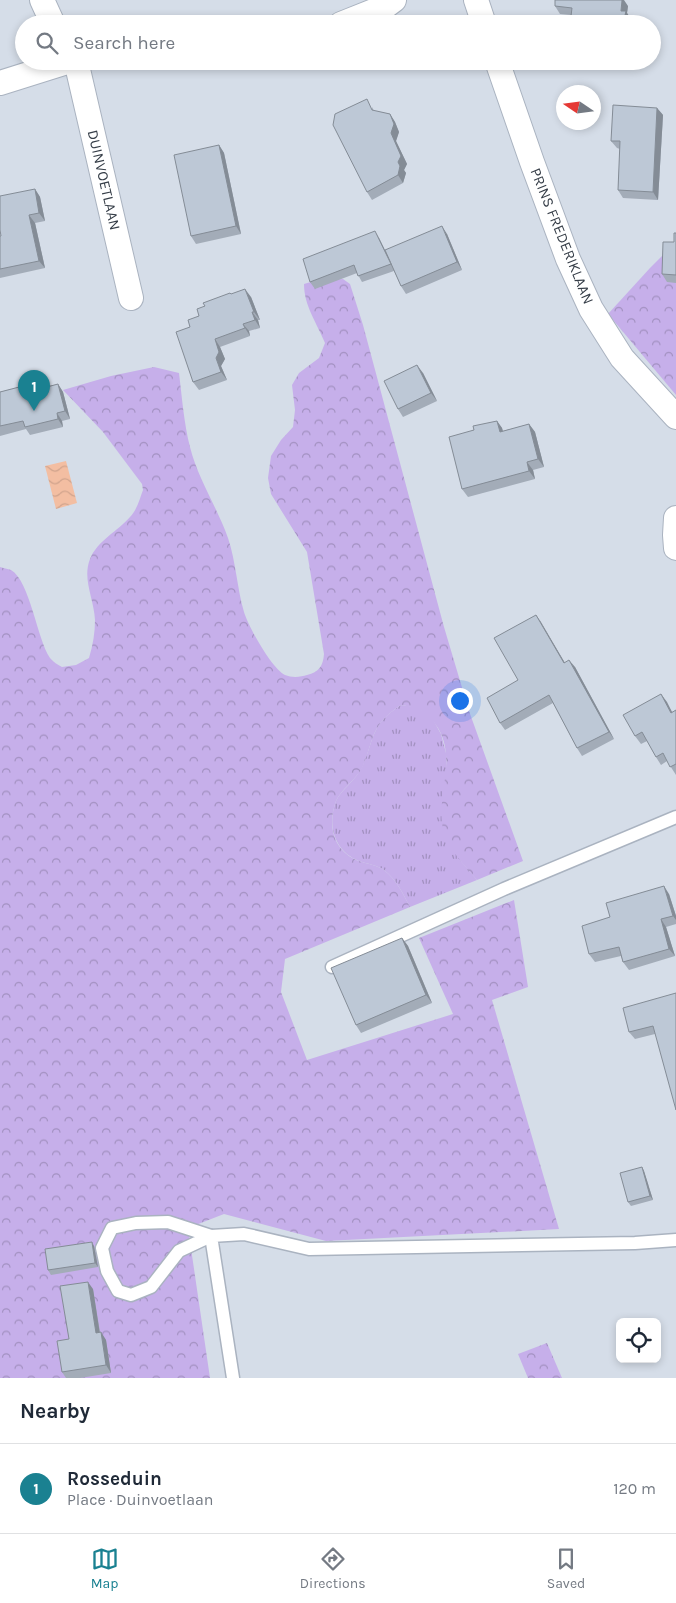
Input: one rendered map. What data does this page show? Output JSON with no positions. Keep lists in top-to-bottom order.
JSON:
{
  "streets": {
    "street": ["DUINVOETLAAN", "PRINS FREDERIKLAAN"]
  },
  "north": "left",
  "page": {
    "search": "Search here",
    "pins": "1",
    "heading": "Nearby",
    "list": [
      {
        "mark": "1",
        "name": "Rosseduin",
        "note": "Place · Duinvoetlaan",
        "value": "120 m"
      }
    ],
    "nav": ["Map", "Directions", "Saved"]
  }
}
